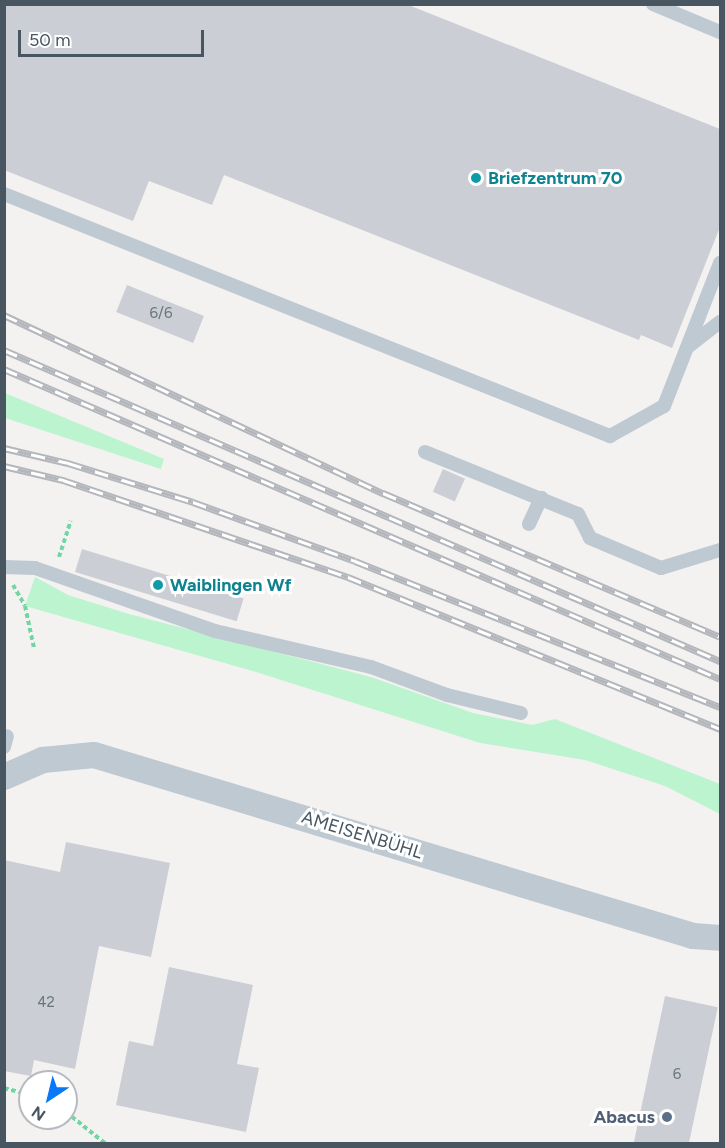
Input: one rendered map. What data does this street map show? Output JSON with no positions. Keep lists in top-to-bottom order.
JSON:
{
  "streets": {
    "street": ["AMEISENBÜHL"]
  },
  "places": ["Briefzentrum 70", "Waiblingen Wf", "Abacus"],
  "house_numbers": ["6/6", "42", "6"],
  "scale_bar": "50 m",
  "north": "bottom left"
}
